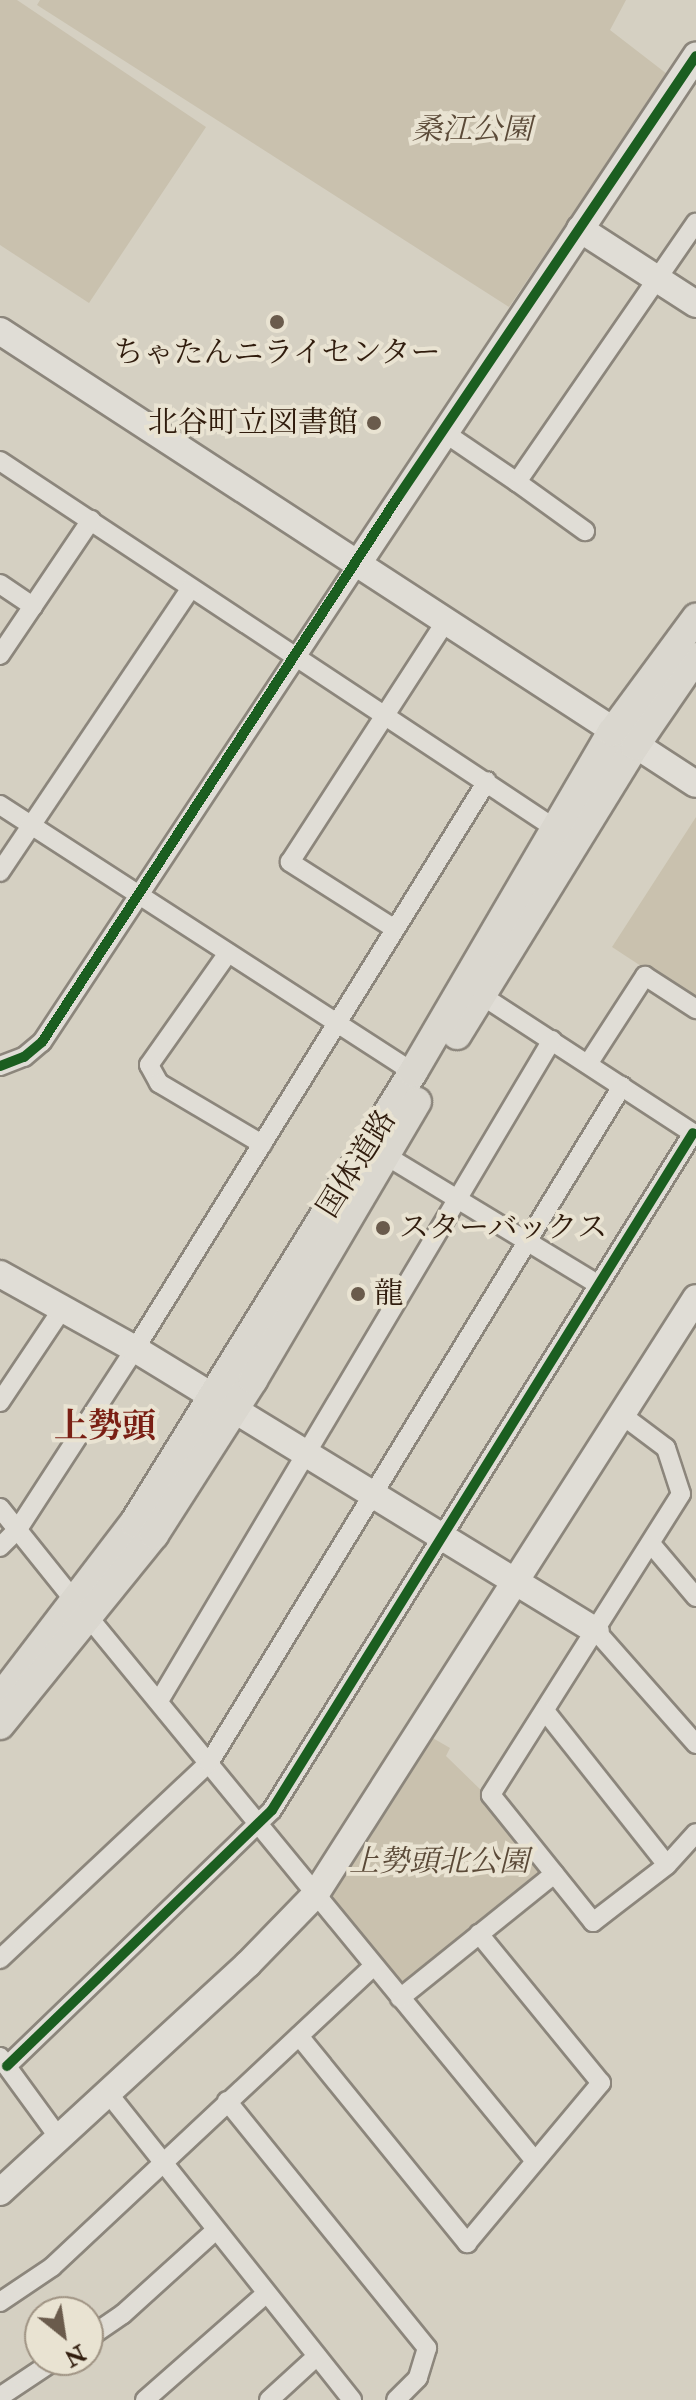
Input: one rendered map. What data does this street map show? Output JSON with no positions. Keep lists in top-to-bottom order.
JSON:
{
  "streets": {
    "main road": ["国体道路"]
  },
  "districts": ["上勢頭"],
  "parks": ["桑江公園", "上勢頭北公園"],
  "places": [
    "ちゃたんニライセンター",
    "北谷町立図書館",
    "スターバックス",
    "龍"
  ],
  "north": "bottom right"
}
